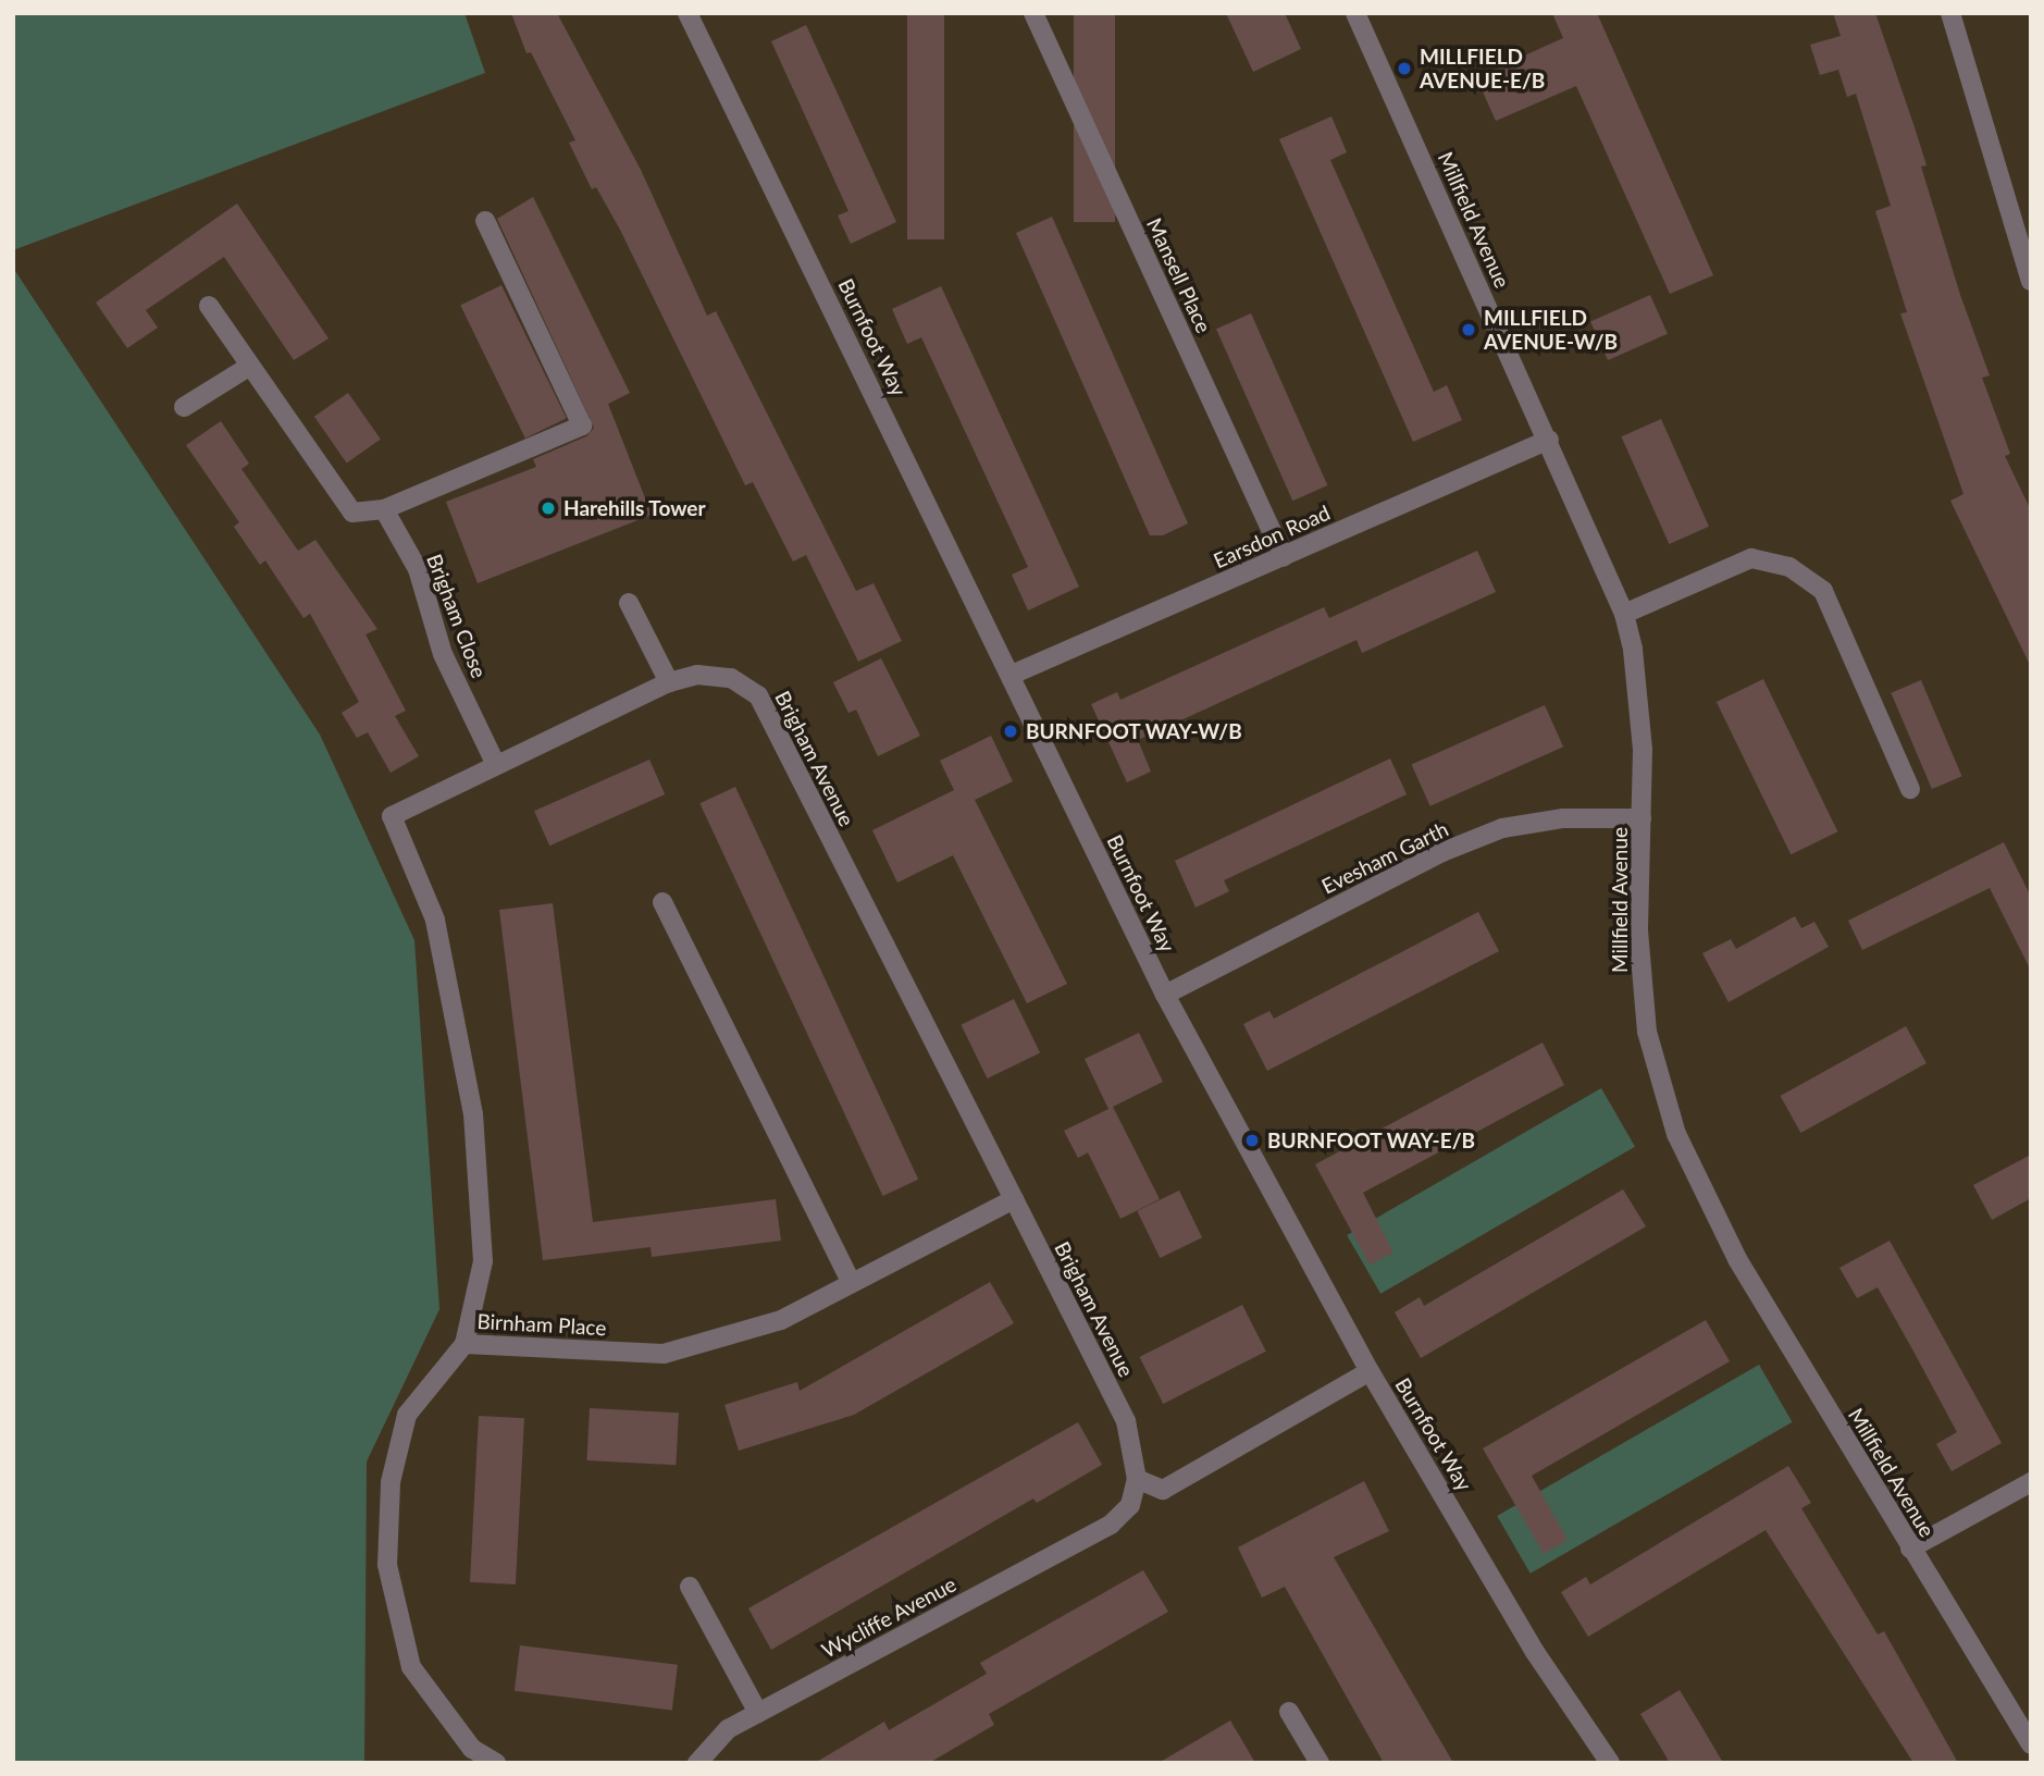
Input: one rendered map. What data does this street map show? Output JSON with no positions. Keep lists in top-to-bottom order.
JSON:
{
  "streets": {
    "street": [
      "Millfield Avenue",
      "Mansell Place",
      "Burnfoot Way",
      "Earsdon Road",
      "Brigham Close",
      "Brigham Avenue",
      "Evesham Garth",
      "Birnham Place",
      "Wycliffe Avenue"
    ]
  },
  "crossings": [
    ["Millfield Avenue", "Earsdon Road"],
    ["Millfield Avenue", "Evesham Garth"],
    ["Mansell Place", "Earsdon Road"],
    ["Burnfoot Way", "Earsdon Road"],
    ["Burnfoot Way", "Evesham Garth"],
    ["Brigham Close", "Brigham Avenue"],
    ["Brigham Avenue", "Birnham Place"],
    ["Brigham Avenue", "Wycliffe Avenue"]
  ],
  "places": [
    "MILLFIELD AVENUE-E/B",
    "MILLFIELD AVENUE-W/B",
    "Harehills Tower",
    "BURNFOOT WAY-W/B",
    "BURNFOOT WAY-E/B"
  ]
}
